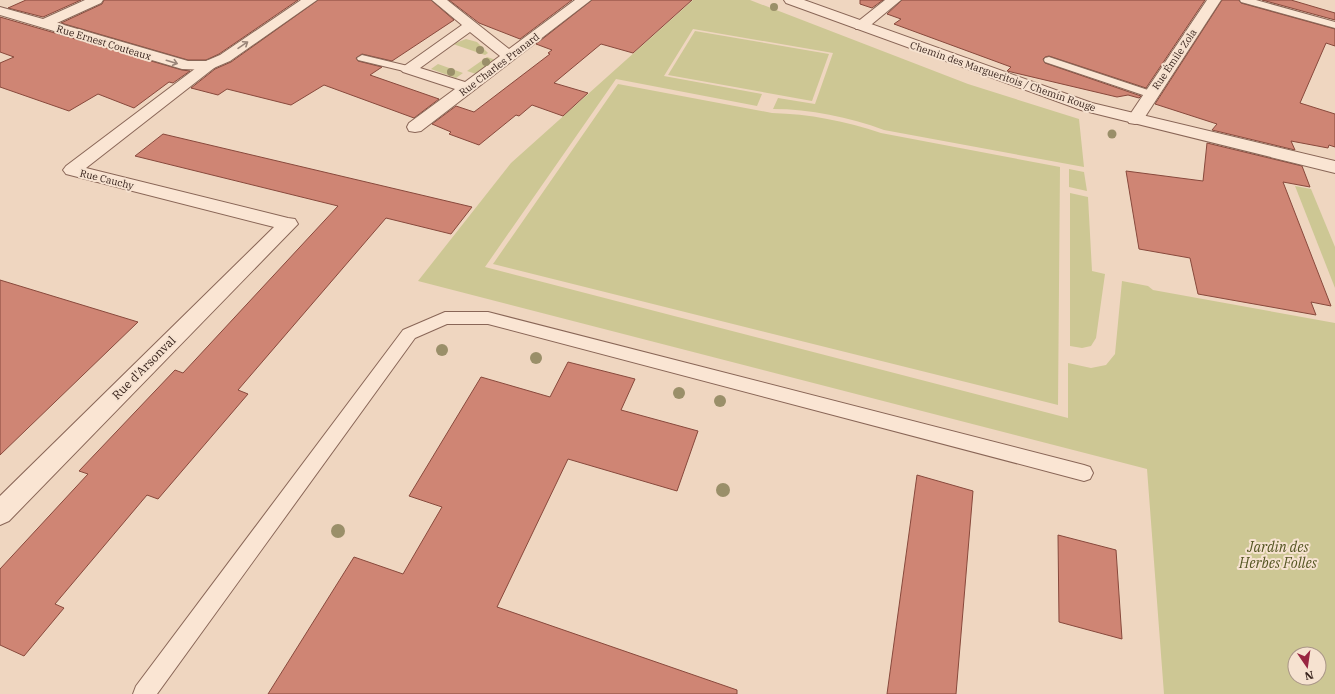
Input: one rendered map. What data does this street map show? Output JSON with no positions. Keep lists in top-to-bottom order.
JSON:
{
  "streets": {
    "street": [
      "Rue Ernest Couteaux",
      "Rue Émile Zola",
      "Rue Charles Pranard",
      "Chemin des Margueritois / Chemin Rouge",
      "Rue Cauchy",
      "Rue d'Arsonval"
    ]
  },
  "crossings": [
    ["Rue Ernest Couteaux", "Rue Cauchy"],
    ["Rue Émile Zola", "Chemin des Margueritois / Chemin Rouge"],
    ["Rue Cauchy", "Rue d'Arsonval"]
  ],
  "one_way": ["Rue Ernest Couteaux"],
  "parks": ["Jardin des Herbes Folles"],
  "north": "bottom"
}
